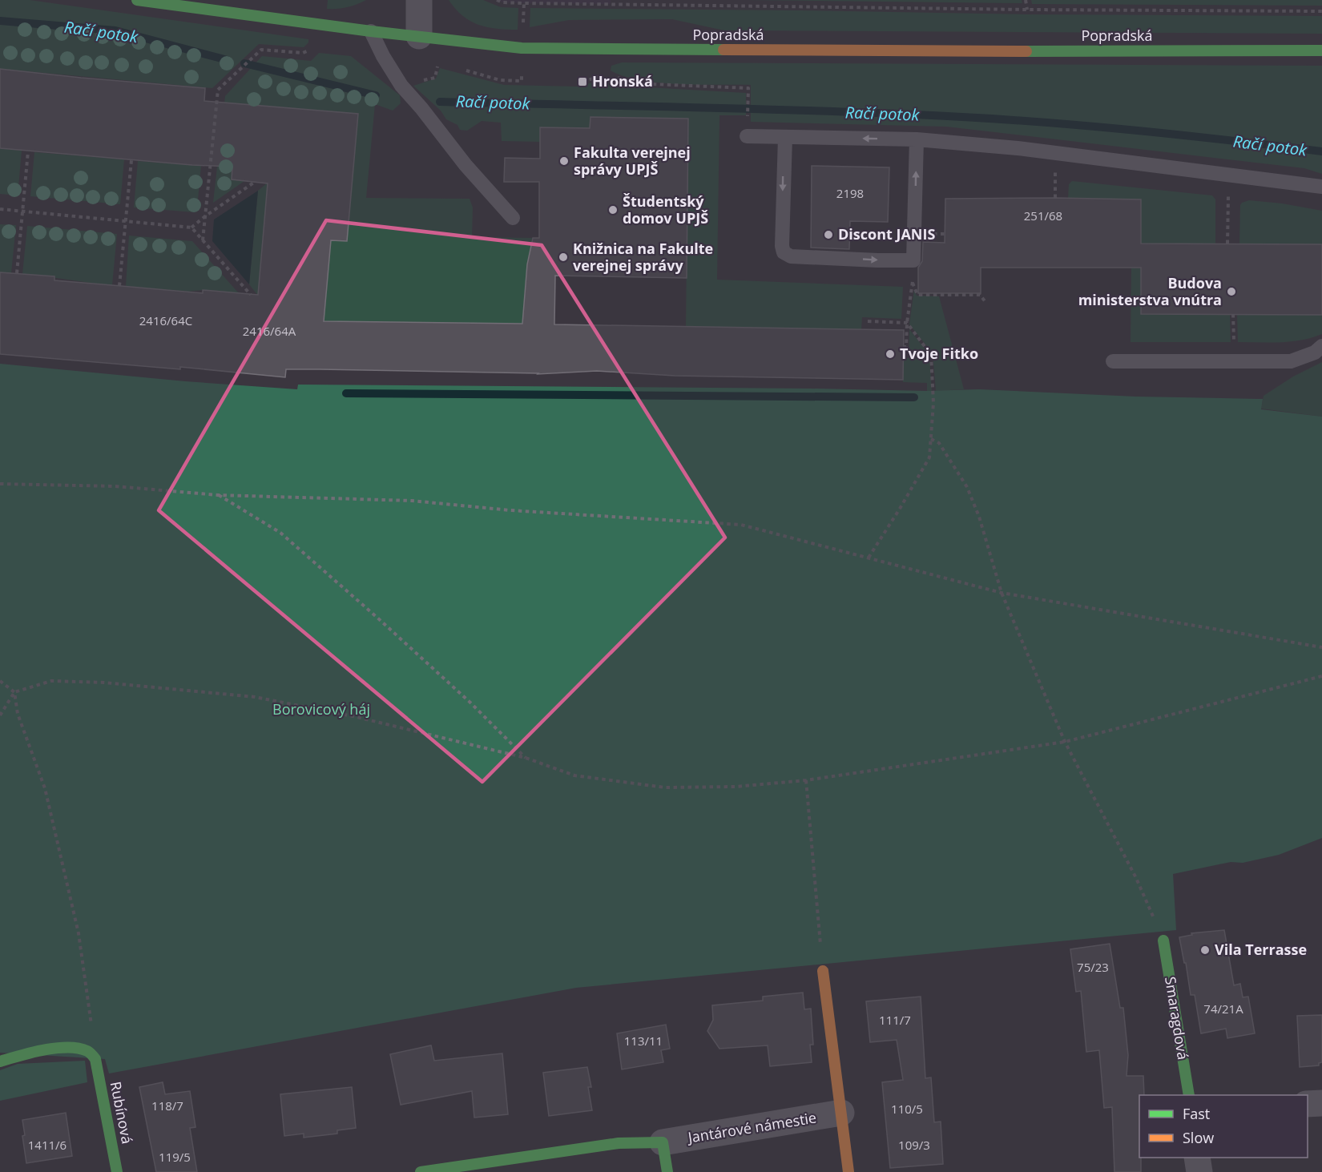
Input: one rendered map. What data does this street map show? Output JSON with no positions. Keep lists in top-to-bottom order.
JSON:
{
  "streets": {
    "street": [
      "Popradská",
      "Smaragdová",
      "Rubínová",
      "Jantárové námestie"
    ]
  },
  "water": ["Račí potok"],
  "parks": ["Borovicový háj"],
  "places": {
    "transit": ["Hronská"],
    "other": [
      "Fakulta verejnej správy UPJŠ",
      "Študentský domov UPJŠ",
      "Discont JANIS",
      "Knižnica na Fakulte verejnej správy",
      "Budova ministerstva vnútra",
      "Tvoje Fitko",
      "Vila Terrasse"
    ]
  },
  "house_numbers": [
    "2198",
    "251/68",
    "2416/64C",
    "2416/64A",
    "75/23",
    "74/21A",
    "111/7",
    "113/11",
    "118/7",
    "110/5",
    "1411/6",
    "109/3",
    "119/5"
  ],
  "legend": ["Fast", "Slow"]
}
